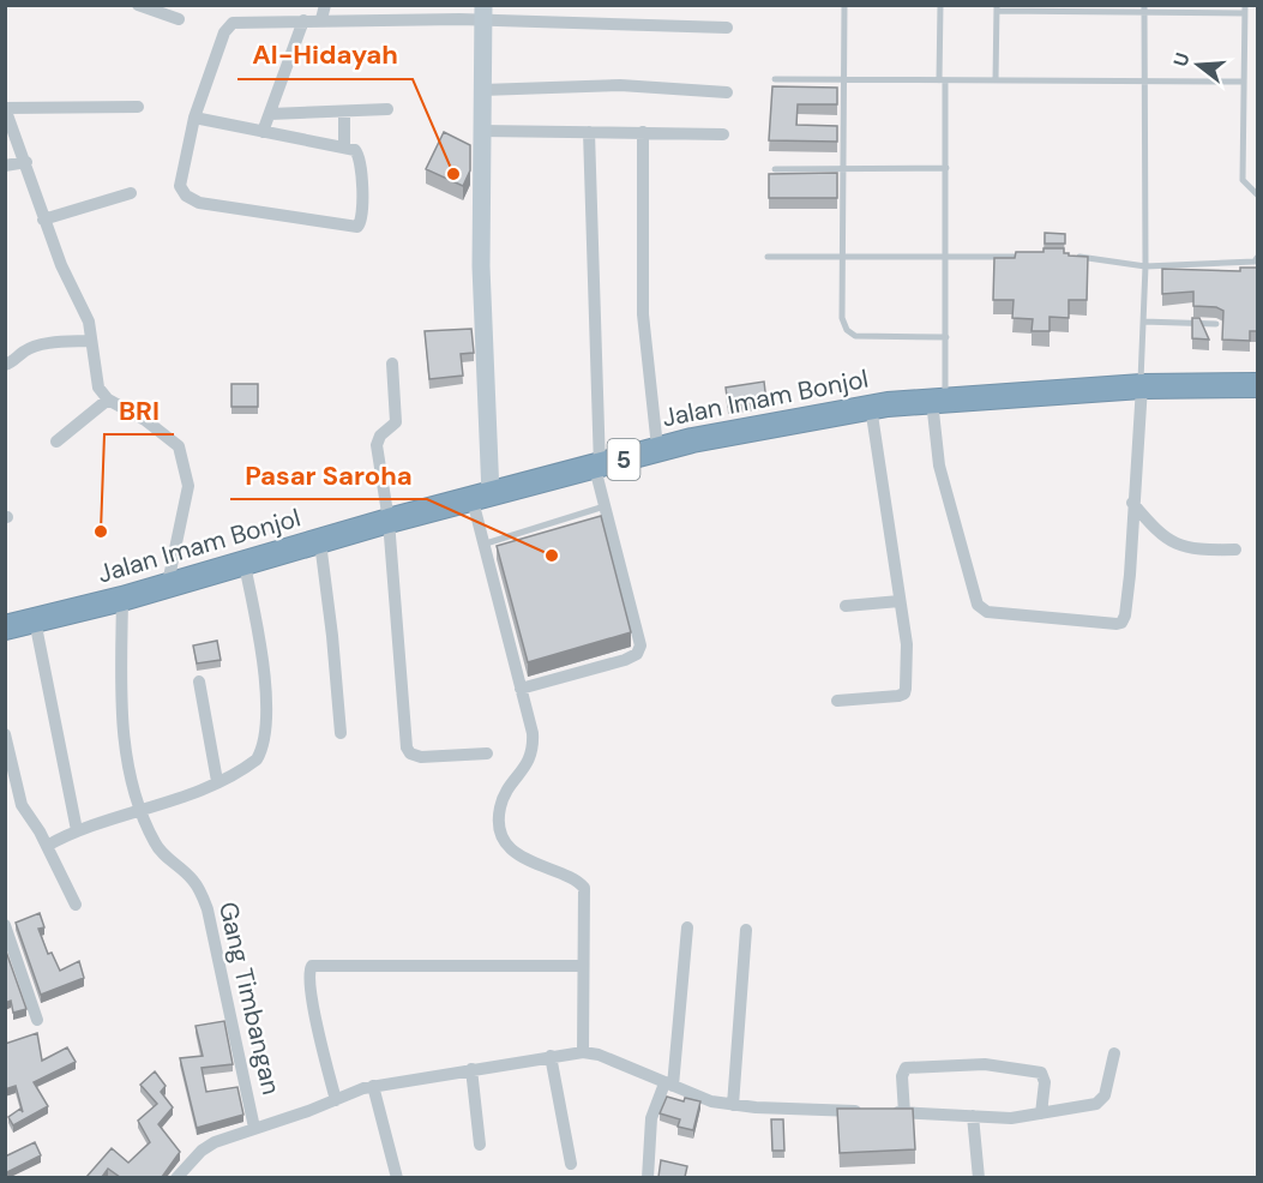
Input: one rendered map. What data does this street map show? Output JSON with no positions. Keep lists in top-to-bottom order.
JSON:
{
  "streets": {
    "highway": ["Jalan Imam Bonjol", "5"],
    "street": ["Gang Timbangan"]
  },
  "crossings": [
    ["Jalan Imam Bonjol", "Gang Timbangan"]
  ],
  "places": ["Al-Hidayah", "BRI", "Pasar Saroha"],
  "north": "left"
}
